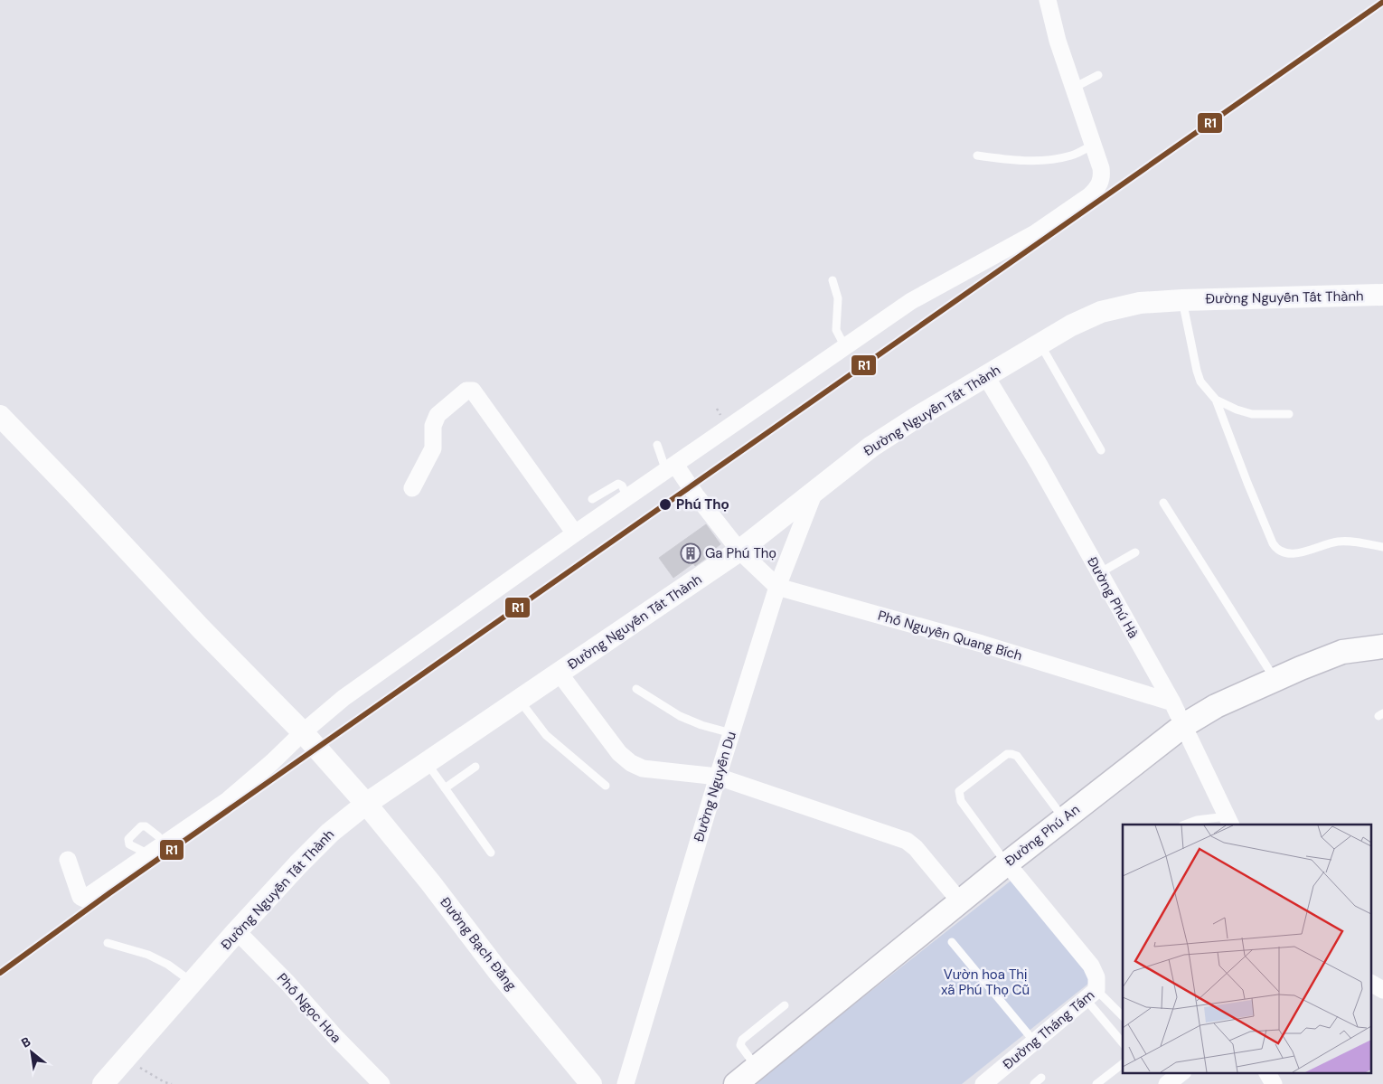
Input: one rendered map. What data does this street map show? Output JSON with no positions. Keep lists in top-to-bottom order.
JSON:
{
  "streets": {
    "main road": ["Đường Phú An"],
    "street": [
      "Đường Nguyễn Tất Thành",
      "Đường Phú Hà",
      "Phố Nguyễn Quang Bích",
      "Đường Nguyễn Du",
      "Đường Bạch Đằng",
      "Phố Ngọc Hoa",
      "Đường Tháng Tám"
    ]
  },
  "crossings": [
    ["Đường Nguyễn Tất Thành", "Đường Phú Hà"],
    ["Đường Nguyễn Tất Thành", "Phố Nguyễn Quang Bích"],
    ["Đường Nguyễn Tất Thành", "Đường Nguyễn Du"],
    ["Đường Nguyễn Tất Thành", "Đường Bạch Đằng"],
    ["Đường Nguyễn Tất Thành", "Phố Ngọc Hoa"],
    ["Đường Phú Hà", "Phố Nguyễn Quang Bích"],
    ["Đường Phú Hà", "Đường Phú An"],
    ["Phố Nguyễn Quang Bích", "Đường Nguyễn Du"],
    ["Đường Phú An", "Đường Tháng Tám"]
  ],
  "parks": ["Vườn hoa Thị xã Phú Thọ Cũ"],
  "places": {
    "other": ["Phú Thọ"],
    "building": ["Ga Phú Thọ"]
  },
  "lines": ["transit line R1"],
  "north": "top left"
}
